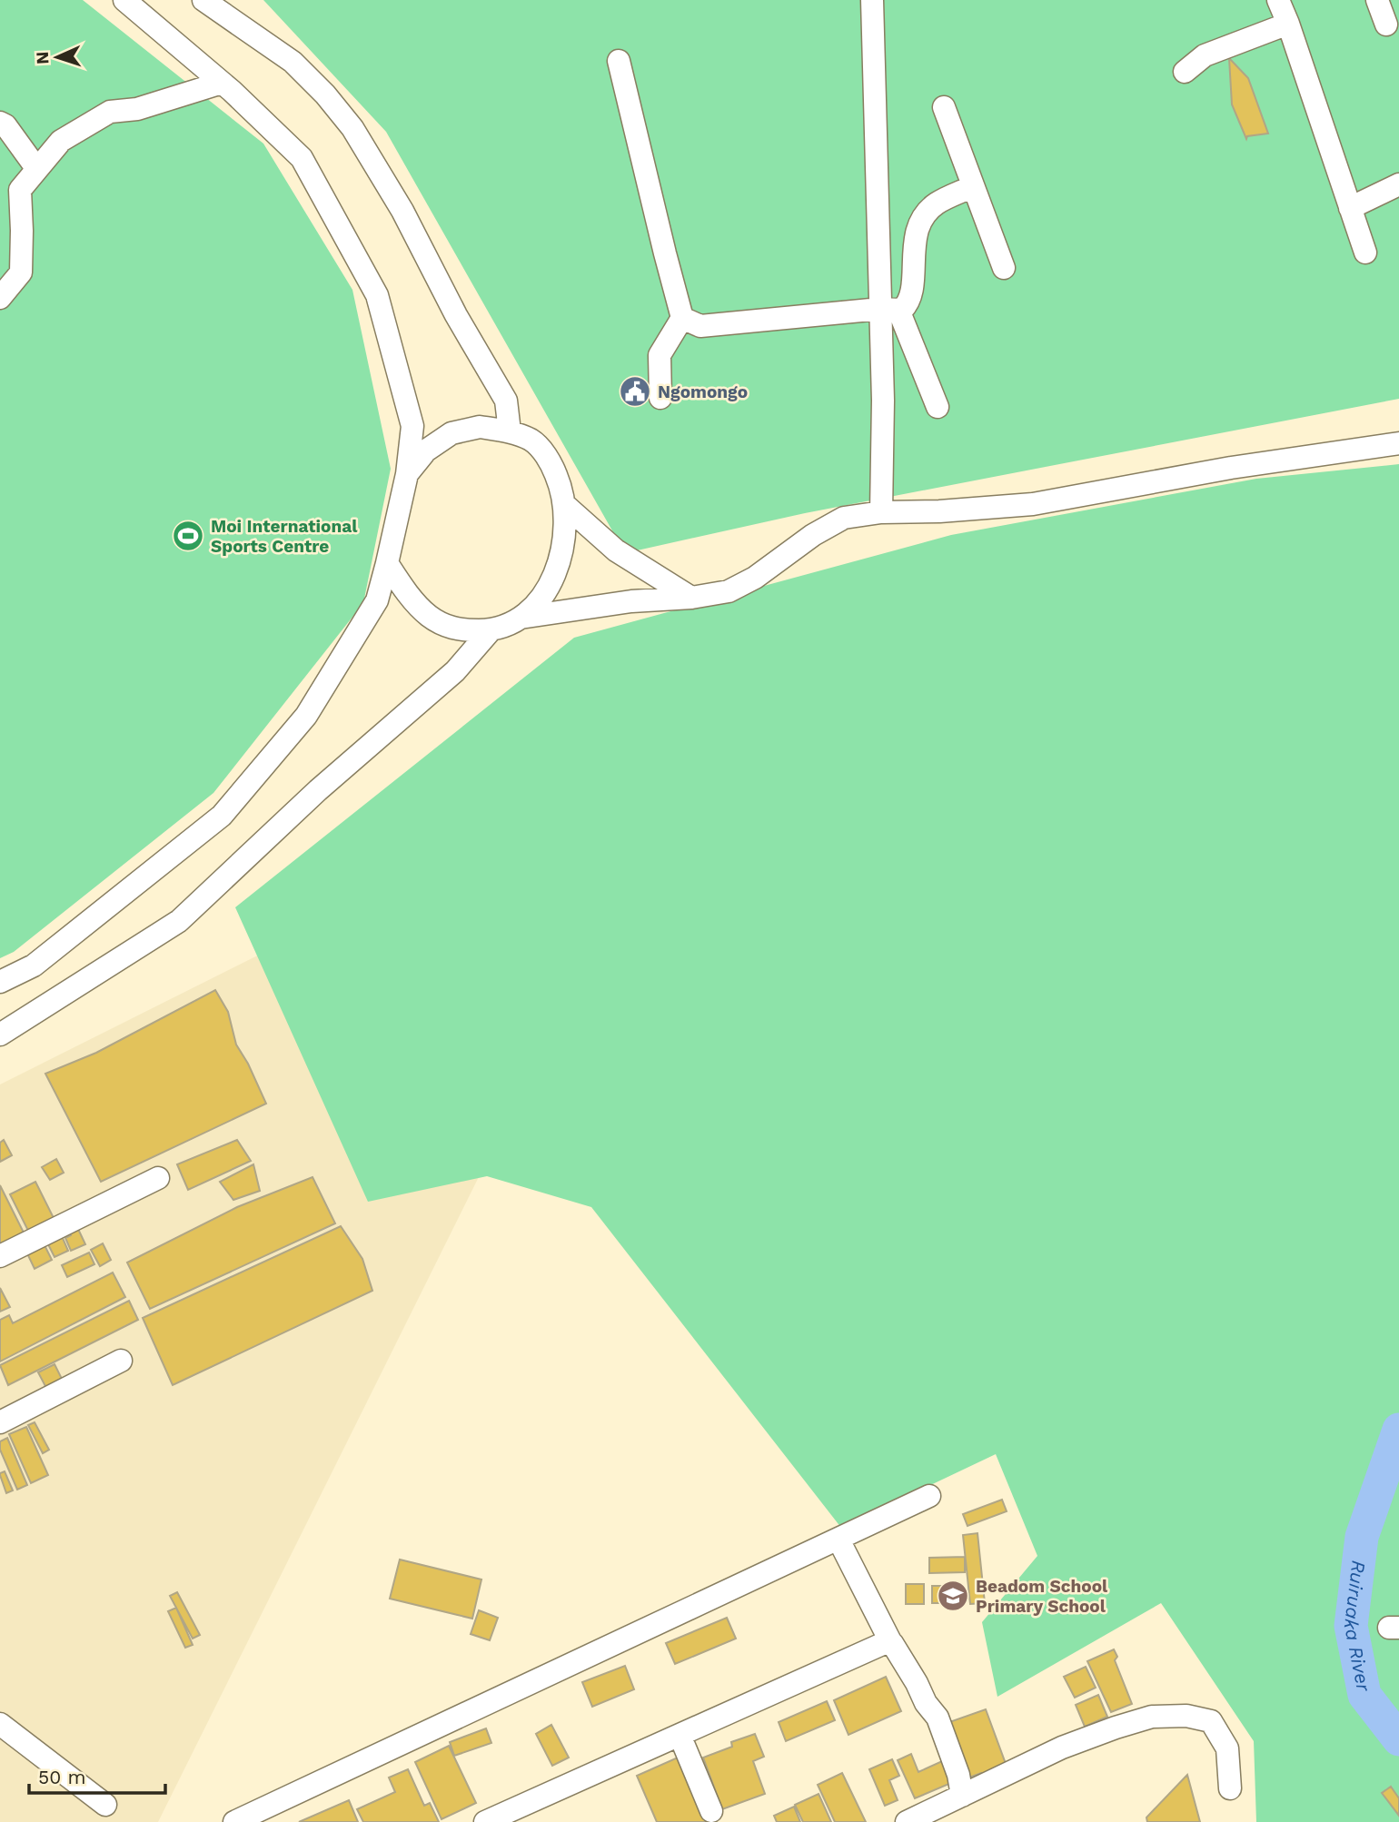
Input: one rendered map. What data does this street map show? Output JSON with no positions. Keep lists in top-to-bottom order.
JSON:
{
  "water": ["Ruiruaka River"],
  "places": {
    "public building": ["Ngomongo"],
    "sports": ["Moi International Sports Centre"],
    "school or university": ["Beadom School Primary School"]
  },
  "scale_bar": "50 m",
  "north": "left"
}
